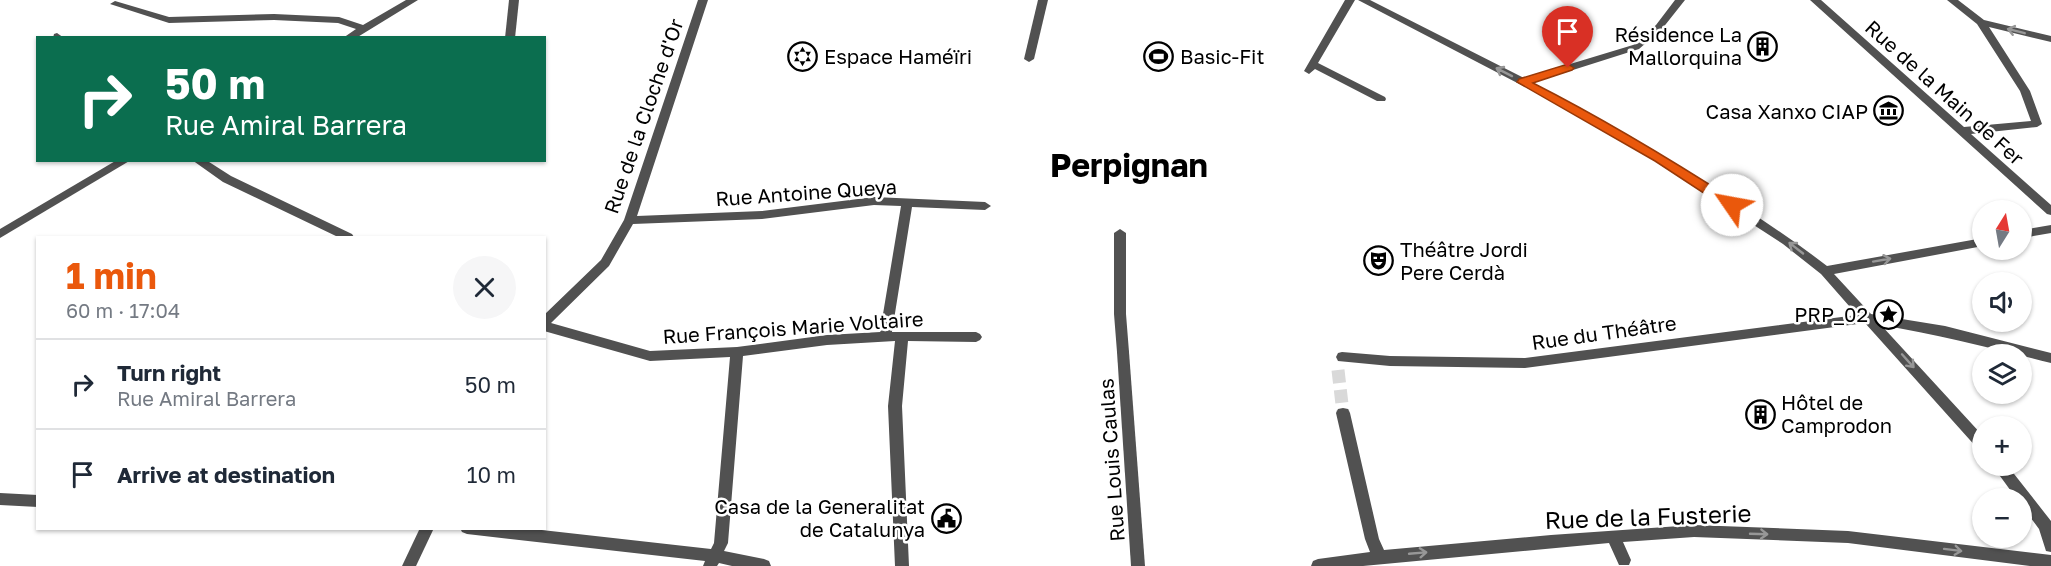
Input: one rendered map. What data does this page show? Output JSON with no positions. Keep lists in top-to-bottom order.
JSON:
{
  "streets": {
    "street": [
      "Rue de la Main de Fer",
      "Rue de la Cloche d'Or",
      "Rue Antoine Queya",
      "Rue François Marie Voltaire",
      "Rue du Théâtre",
      "Rue Louis Caulas",
      "Rue de la Fusterie"
    ]
  },
  "crossings": [
    ["Rue de la Cloche d'Or", "Rue Antoine Queya"]
  ],
  "one_way": ["Rue de la Fusterie"],
  "districts": ["Perpignan"],
  "places": {
    "building": ["Résidence La Mallorquina", "Hôtel de Camprodon"],
    "synagogue": ["Espace Haméïri"],
    "sports": ["Basic-Fit"],
    "museum": ["Casa Xanxo CIAP"],
    "theatre": ["Théâtre Jordi Pere Cerdà"],
    "place": ["PRP_02"],
    "public building": ["Casa de la Generalitat de Catalunya"]
  },
  "north": "top",
  "page": {
    "turn": ["50 m", "Rue Amiral Barrera"],
    "map_buttons": ["+", "−"],
    "heading": ["1 min", "60 m · 17:04"],
    "list": [
      {
        "name": "Turn right",
        "note": "Rue Amiral Barrera",
        "value": "50 m"
      },
      {
        "name": "Arrive at destination",
        "value": "10 m"
      }
    ]
  }
}
